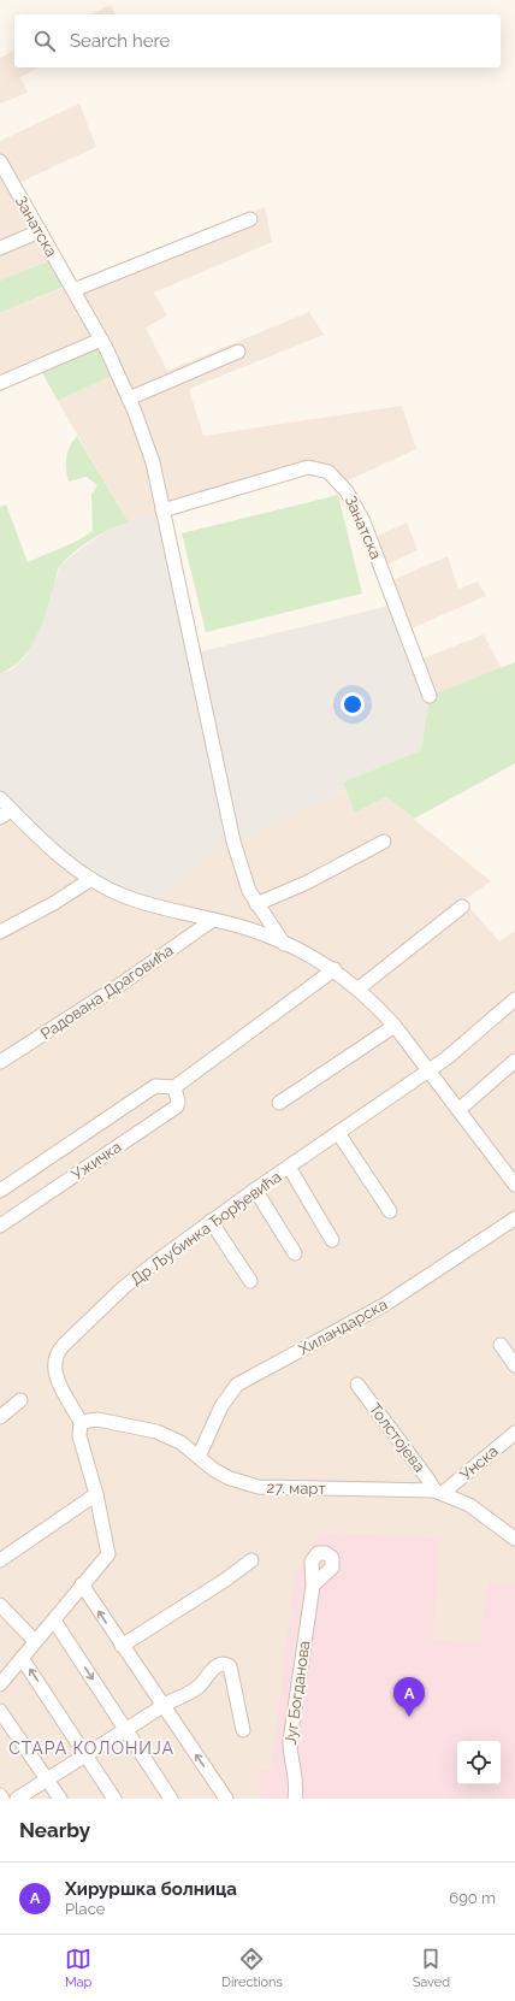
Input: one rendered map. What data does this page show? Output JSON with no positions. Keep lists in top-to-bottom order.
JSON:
{
  "streets": {
    "street": [
      "Занатска",
      "Радована Драговића",
      "Ужичка",
      "Др Љубинка Ђорђевића",
      "Хиландарска",
      "Толстојева",
      "Унска",
      "27. март",
      "Југ Богданова"
    ]
  },
  "crossings": [
    ["Др Љубинка Ђорђевића", "27. март"],
    ["Хиландарска", "27. март"],
    ["Толстојева", "Унска"],
    ["Толстојева", "27. март"],
    ["Унска", "27. март"]
  ],
  "districts": ["СТАРА КОЛОНИЈА"],
  "page": {
    "search": "Search here",
    "pins": "A",
    "heading": "Nearby",
    "list": [
      {
        "mark": "A",
        "name": "Хируршка болница",
        "note": "Place",
        "value": "690 m"
      }
    ],
    "nav": ["Map", "Directions", "Saved"]
  }
}
